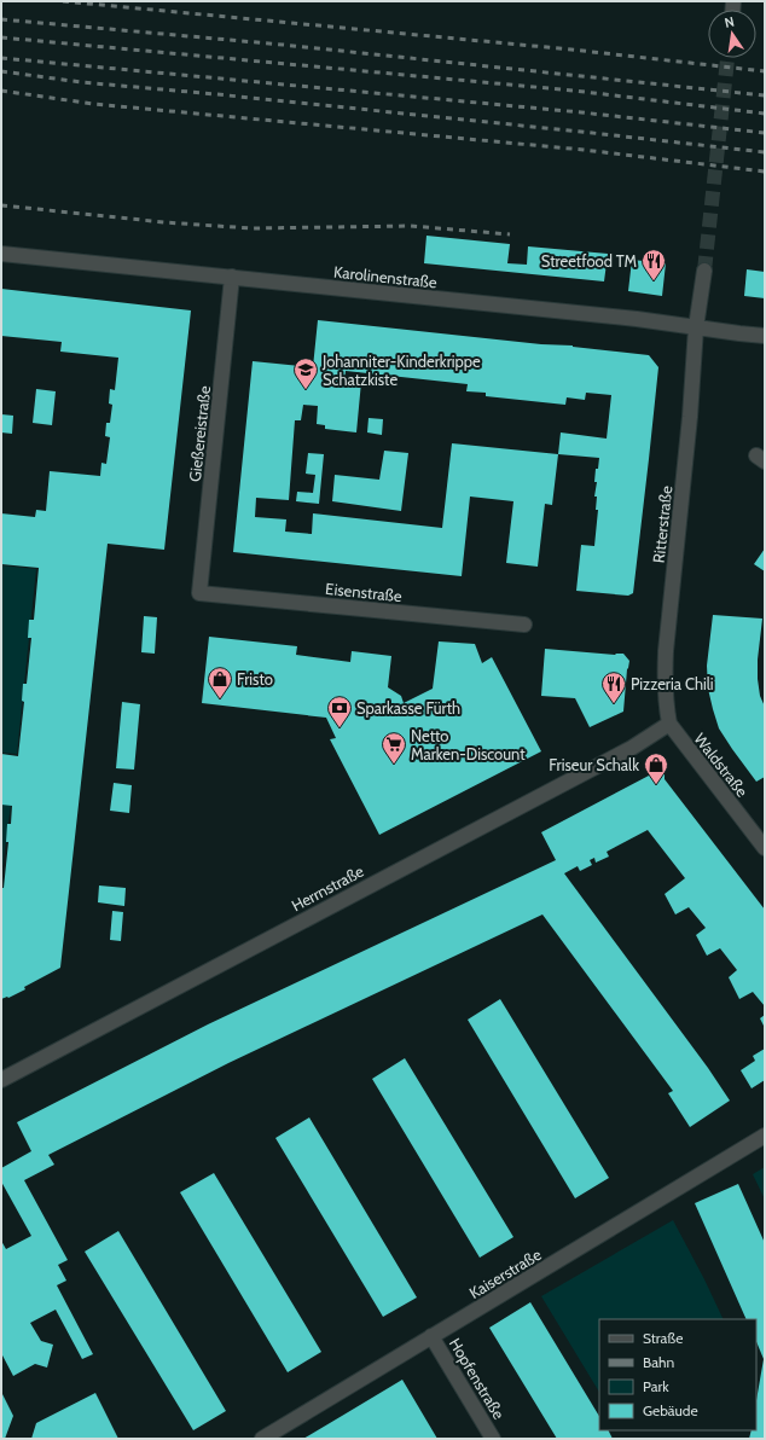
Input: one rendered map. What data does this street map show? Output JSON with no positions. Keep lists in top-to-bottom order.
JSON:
{
  "streets": {
    "street": [
      "Karolinenstraße",
      "Gießereistraße",
      "Ritterstraße",
      "Eisenstraße",
      "Waldstraße",
      "Herrnstraße",
      "Kaiserstraße",
      "Hopfenstraße"
    ]
  },
  "crossings": [
    ["Karolinenstraße", "Gießereistraße"],
    ["Karolinenstraße", "Ritterstraße"],
    ["Gießereistraße", "Eisenstraße"],
    ["Ritterstraße", "Waldstraße"],
    ["Ritterstraße", "Herrnstraße"],
    ["Waldstraße", "Herrnstraße"],
    ["Kaiserstraße", "Hopfenstraße"]
  ],
  "places": {
    "restaurant": ["Streetfood TM", "Pizzeria Chili"],
    "school or university": ["Johanniter-Kinderkrippe Schatzkiste"],
    "shop": ["Fristo", "Friseur Schalk"],
    "bank": ["Sparkasse Fürth"],
    "supermarket": ["Netto Marken-Discount"]
  },
  "legend": [
    "Straße",
    "Bahn",
    "Park",
    "Gebäude"
  ],
  "north": "top"
}
